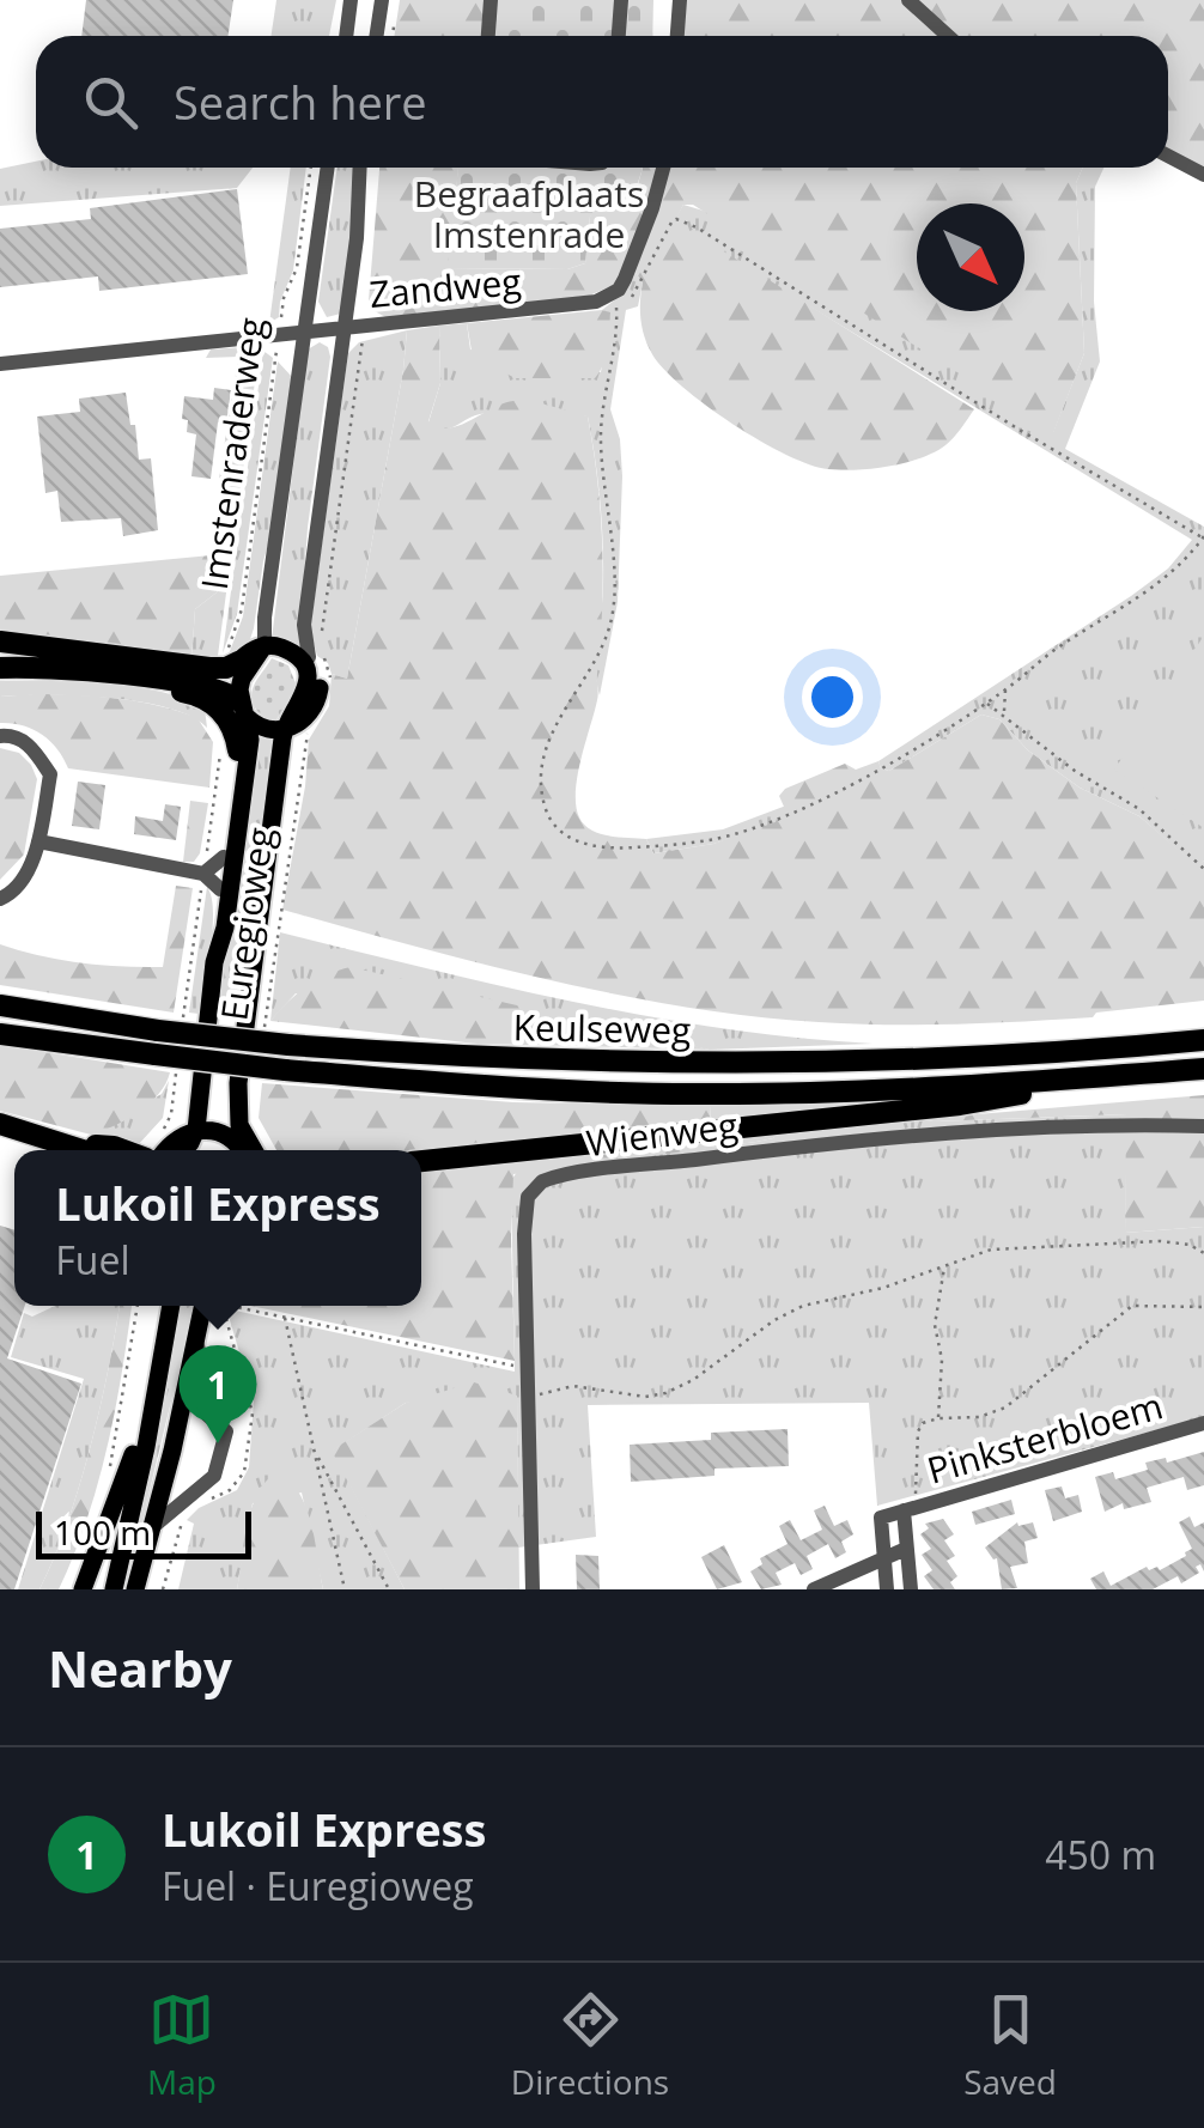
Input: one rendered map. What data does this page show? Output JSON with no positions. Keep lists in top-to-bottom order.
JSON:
{
  "streets": {
    "highway": ["Keulseweg"],
    "main road": ["Euregioweg"],
    "street": [
      "Zandweg",
      "Imstenraderweg",
      "Wienweg",
      "Pinksterbloem"
    ]
  },
  "crossings": [
    ["Zandweg", "Imstenraderweg"],
    ["Imstenraderweg", "Euregioweg"]
  ],
  "parks": ["Begraafplaats Imstenrade"],
  "scale_bar": "100 m",
  "north": "bottom right",
  "page": {
    "search": "Search here",
    "popup": ["Lukoil Express", "Fuel"],
    "pins": "1",
    "scale": "100 m",
    "heading": "Nearby",
    "list": [
      {
        "mark": "1",
        "name": "Lukoil Express",
        "note": "Fuel · Euregioweg",
        "value": "450 m"
      }
    ],
    "nav": ["Map", "Directions", "Saved"]
  }
}
